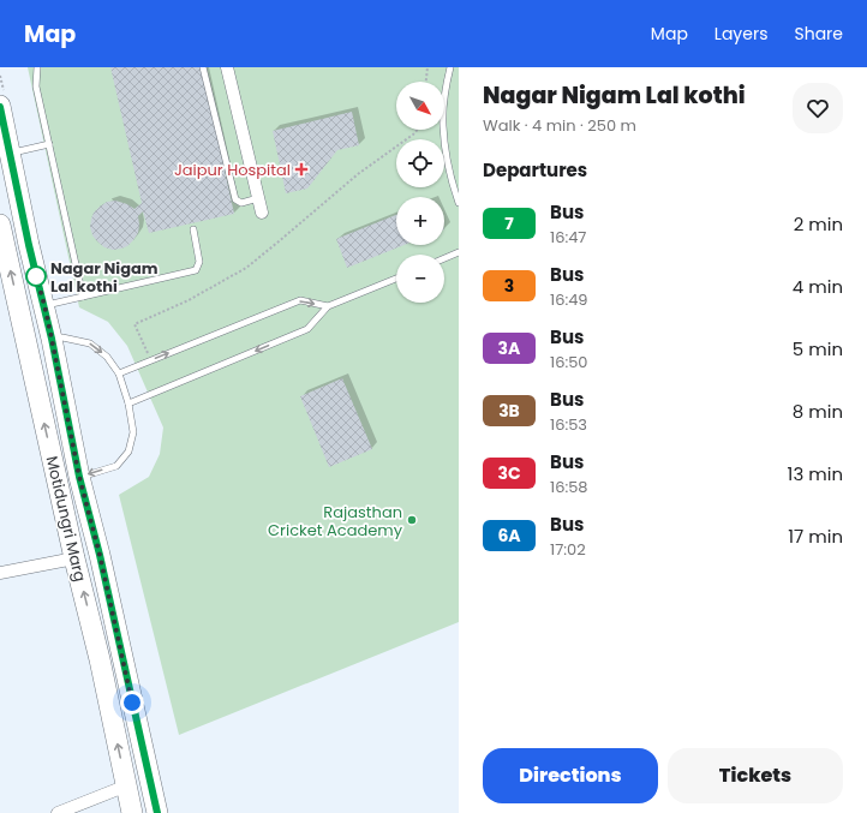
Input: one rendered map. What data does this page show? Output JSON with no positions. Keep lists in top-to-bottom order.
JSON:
{
  "streets": {
    "main road": ["Motidungri Marg"]
  },
  "places": {
    "health": ["Jaipur Hospital"],
    "other": ["Nagar Nigam Lal kothi", "Rajasthan Cricket Academy"]
  },
  "lines": ["bus line 7"],
  "north": "bottom right",
  "page": {
    "header": "Map",
    "nav": ["Map", "Layers", "Share"],
    "heading": [
      ["Nagar Nigam Lal kothi", "Walk · 4 min · 250 m"],
      "Departures"
    ],
    "map_buttons": ["+", "−"],
    "list": [
      {
        "mark": "7",
        "name": "Bus",
        "note": "16:47",
        "value": "2 min"
      },
      {
        "mark": "3",
        "name": "Bus",
        "note": "16:49",
        "value": "4 min"
      },
      {
        "mark": "3A",
        "name": "Bus",
        "note": "16:50",
        "value": "5 min"
      },
      {
        "mark": "3B",
        "name": "Bus",
        "note": "16:53",
        "value": "8 min"
      },
      {
        "mark": "3C",
        "name": "Bus",
        "note": "16:58",
        "value": "13 min"
      },
      {
        "mark": "6A",
        "name": "Bus",
        "note": "17:02",
        "value": "17 min"
      }
    ],
    "buttons": ["Directions", "Tickets"]
  }
}
